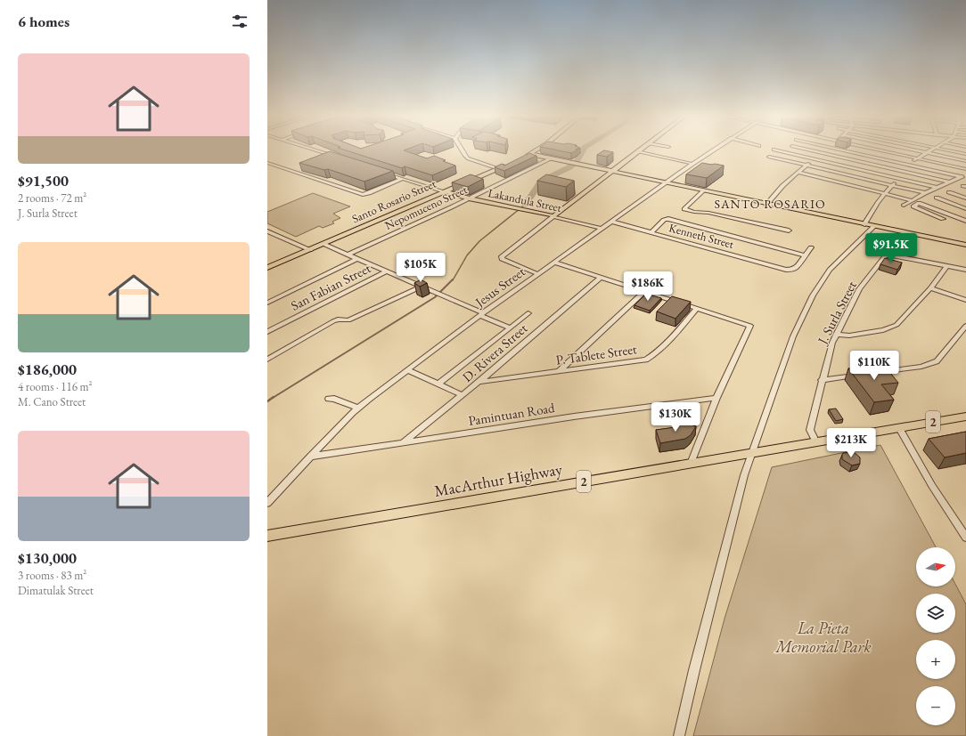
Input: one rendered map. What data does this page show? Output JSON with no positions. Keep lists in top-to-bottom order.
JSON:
{
  "streets": {
    "highway": ["2", "MacArthur Highway"],
    "main road": ["Lakandula Street", "Santo Rosario Street"],
    "street": [
      "Nepomuceno Street",
      "Kenneth Street",
      "San Fabian Street",
      "Jesus Street",
      "J. Surla Street",
      "D. Rivera Street",
      "P. Tablete Street",
      "Pamintuan Road"
    ]
  },
  "crossings": [
    ["Lakandula Street", "Santo Rosario Street"],
    ["Lakandula Street", "Nepomuceno Street"],
    ["Lakandula Street", "Jesus Street"],
    ["Kenneth Street", "Jesus Street"],
    ["Jesus Street", "Pamintuan Road"],
    ["J. Surla Street", "MacArthur Highway"],
    ["D. Rivera Street", "P. Tablete Street"],
    ["D. Rivera Street", "Pamintuan Road"]
  ],
  "districts": ["SANTO ROSARIO"],
  "parks": ["La Pieta Memorial Park"],
  "north": "right",
  "page": {
    "heading": "6 homes",
    "list": [
      {
        "name": "$91,500",
        "note": "2 rooms · 72 m² · J. Surla Street"
      },
      {
        "name": "$186,000",
        "note": "4 rooms · 116 m² · M. Cano Street"
      },
      {
        "name": "$130,000",
        "note": "3 rooms · 83 m² · Dimatulak Street"
      }
    ],
    "price": [
      "$91.5K",
      "$105K",
      "$186K",
      "$110K",
      "$130K",
      "$213K"
    ],
    "map_buttons": ["+", "−"]
  }
}
